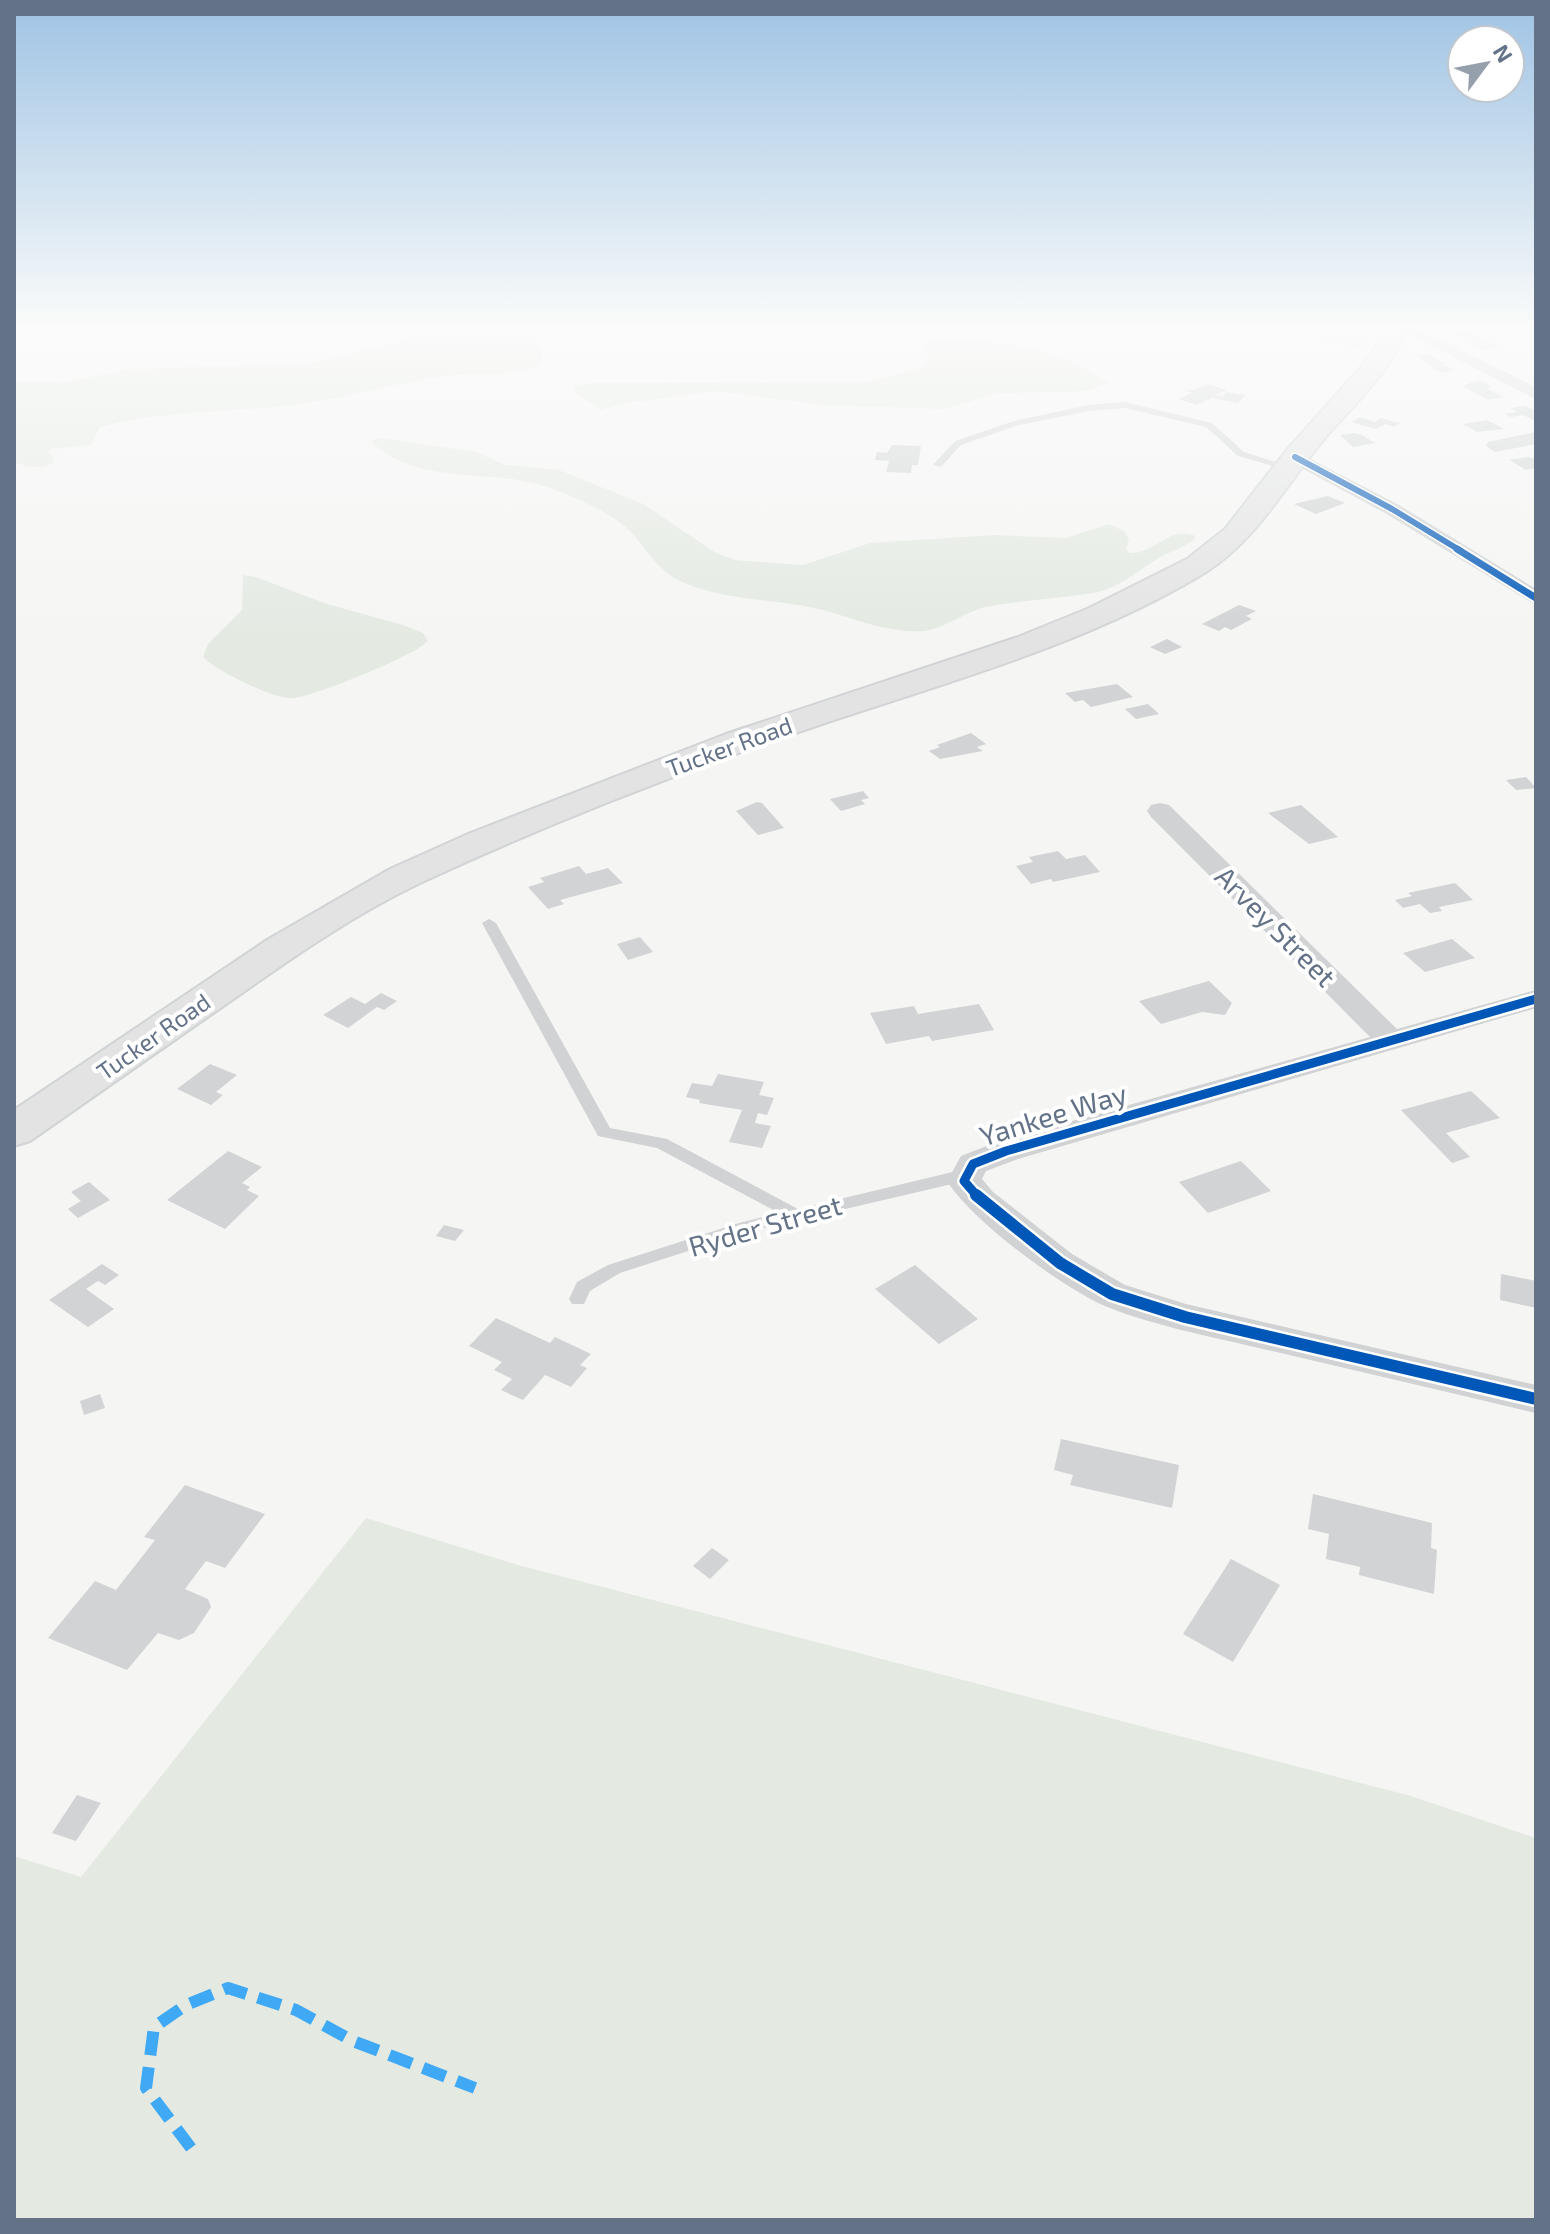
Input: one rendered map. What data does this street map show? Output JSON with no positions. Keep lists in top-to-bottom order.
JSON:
{
  "streets": {
    "main road": ["Tucker Road"],
    "street": ["Arvey Street", "Yankee Way"],
    "lane": ["Ryder Street"]
  },
  "crossings": [
    ["Arvey Street", "Yankee Way"],
    ["Yankee Way", "Ryder Street"]
  ],
  "north": "top right"
}
